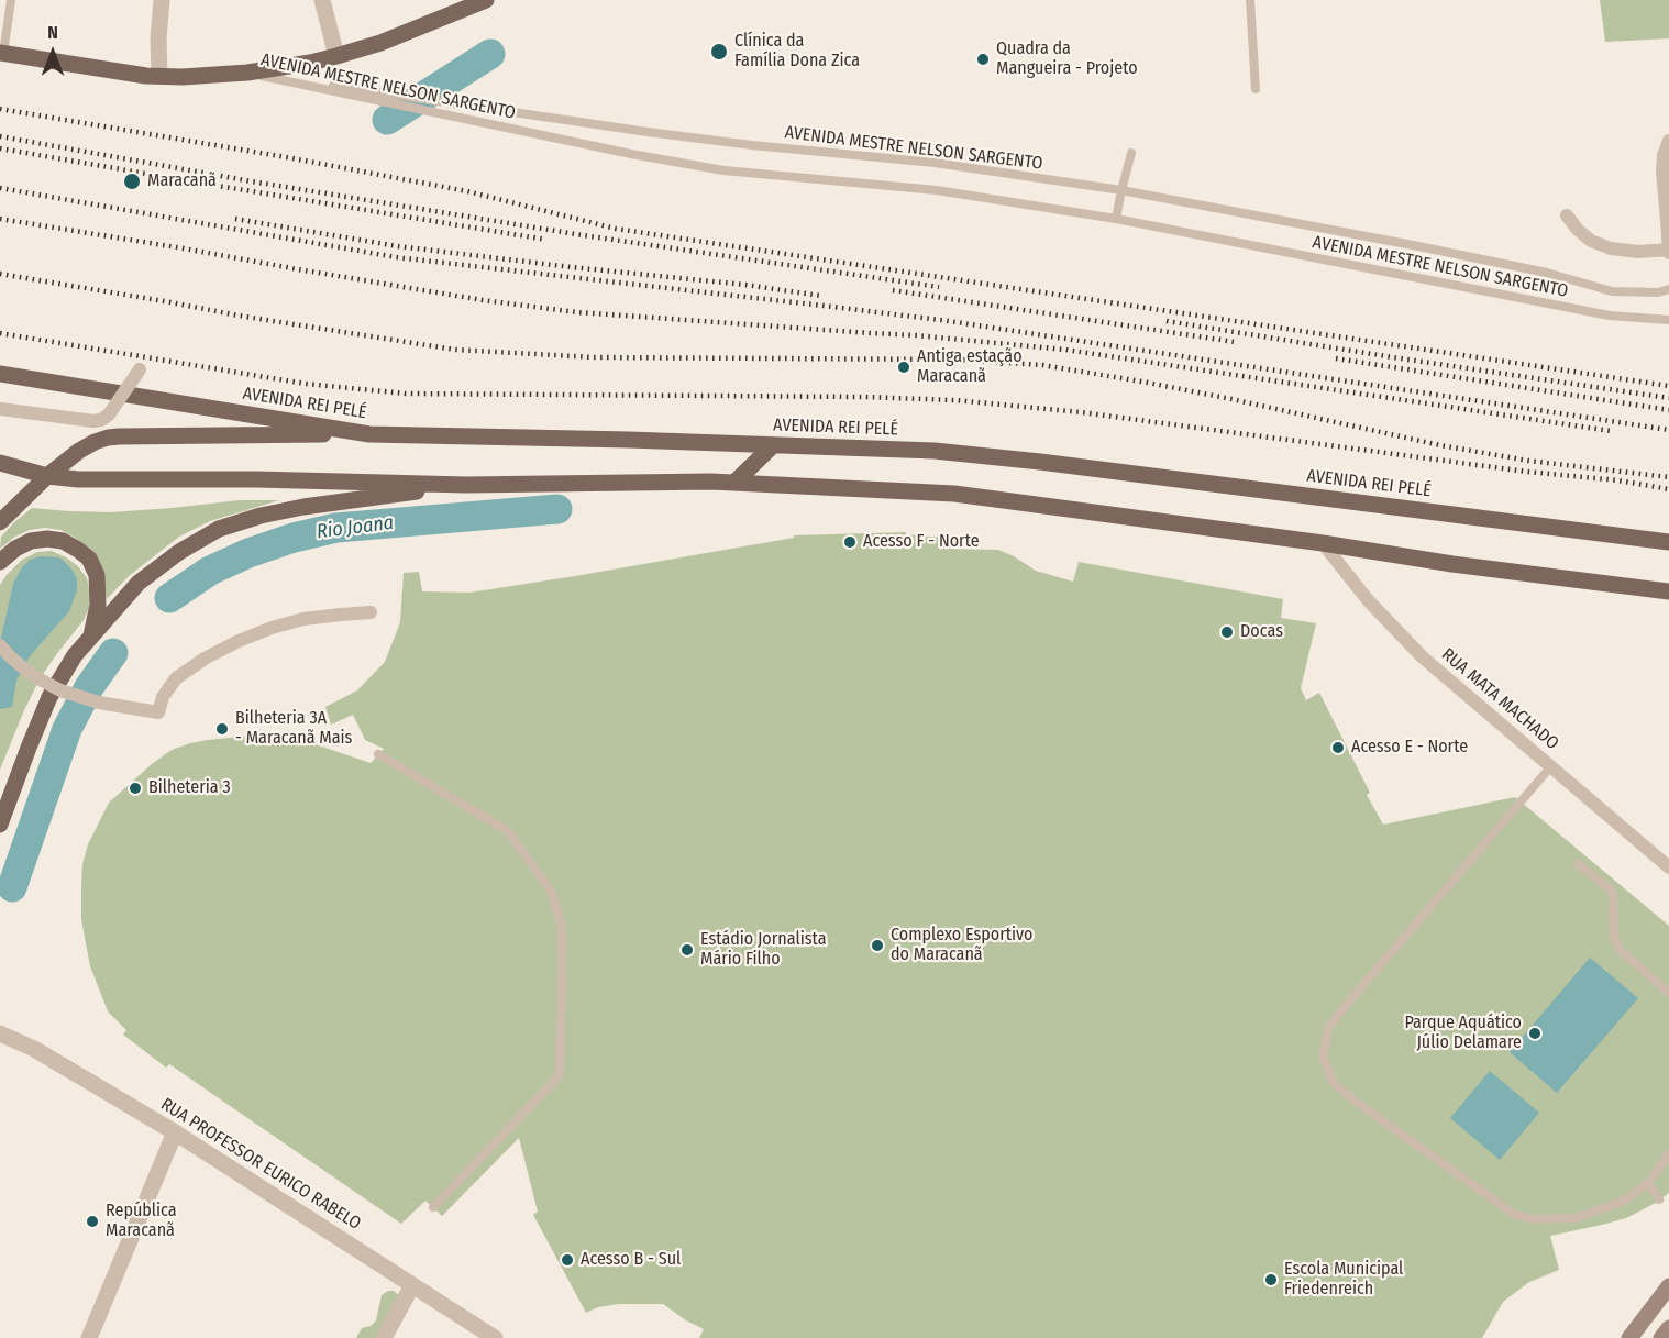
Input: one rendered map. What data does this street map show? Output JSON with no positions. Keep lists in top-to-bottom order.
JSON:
{
  "streets": {
    "main road": ["AVENIDA REI PELÉ"],
    "street": ["RUA MATA MACHADO", "RUA PROFESSOR EURICO RABELO"],
    "lane": ["AVENIDA MESTRE NELSON SARGENTO"]
  },
  "water": ["Rio Joana"],
  "places": [
    "Clínica da Família Dona Zica",
    "Quadra da Mangueira - Projeto",
    "Maracanã",
    "Antiga estação Maracanã",
    "Acesso F - Norte",
    "Docas",
    "Bilheteria 3A - Maracanã Mais",
    "Acesso E - Norte",
    "Bilheteria 3",
    "Complexo Esportivo do Maracanã",
    "Estádio Jornalista Mário Filho",
    "Parque Aquático Júlio Delamare",
    "República Maracanã",
    "Acesso B - Sul",
    "Escola Municipal Friedenreich"
  ],
  "north": "top"
}
